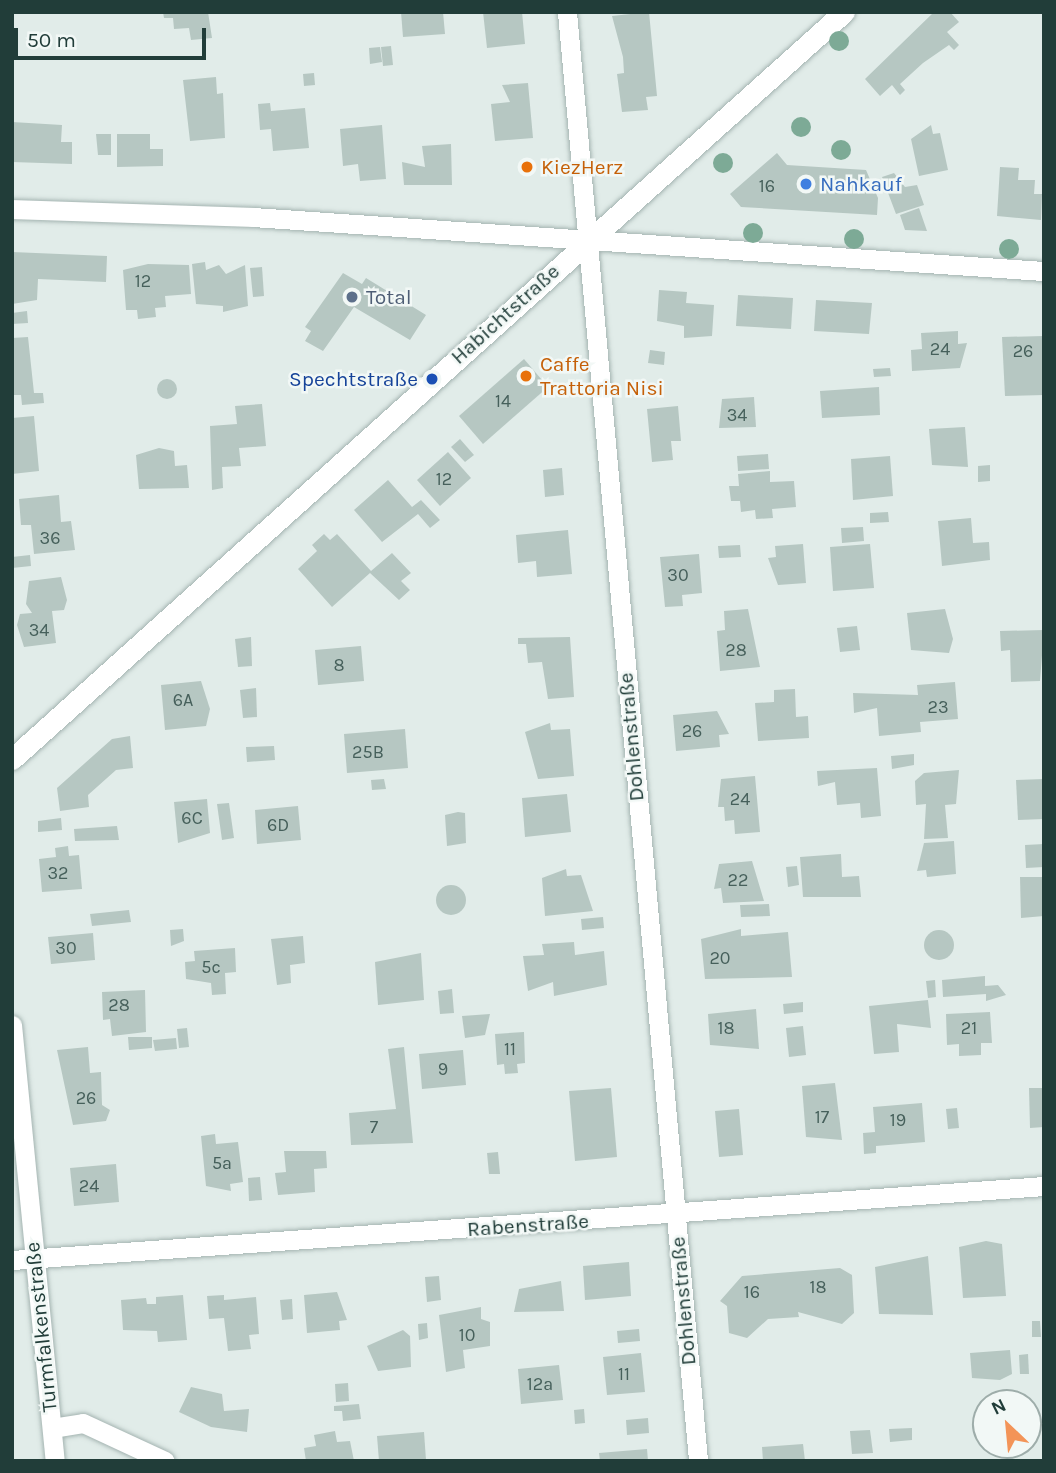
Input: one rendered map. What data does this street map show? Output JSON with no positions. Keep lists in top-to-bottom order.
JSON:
{
  "streets": {
    "main road": ["Habichtstraße"],
    "street": ["Dohlenstraße", "Rabenstraße", "Turmfalkenstraße"]
  },
  "crossings": [
    ["Habichtstraße", "Dohlenstraße"],
    ["Dohlenstraße", "Rabenstraße"],
    ["Rabenstraße", "Turmfalkenstraße"]
  ],
  "places": [
    "KiezHerz",
    "Nahkauf",
    "Total",
    "Caffe Trattoria Nisi",
    "Spechtstraße"
  ],
  "house_numbers": [
    "16",
    "12",
    "24",
    "26",
    "14",
    "34",
    "12",
    "36",
    "30",
    "34",
    "28",
    "8",
    "6A",
    "23",
    "26",
    "25B",
    "24",
    "6C",
    "6D",
    "32",
    "22",
    "30",
    "20",
    "5c",
    "28",
    "18",
    "21",
    "11",
    "9",
    "26",
    "17",
    "19",
    "7",
    "5a",
    "24",
    "18",
    "16",
    "10",
    "11",
    "12a"
  ],
  "scale_bar": "50 m",
  "north": "top left"
}
